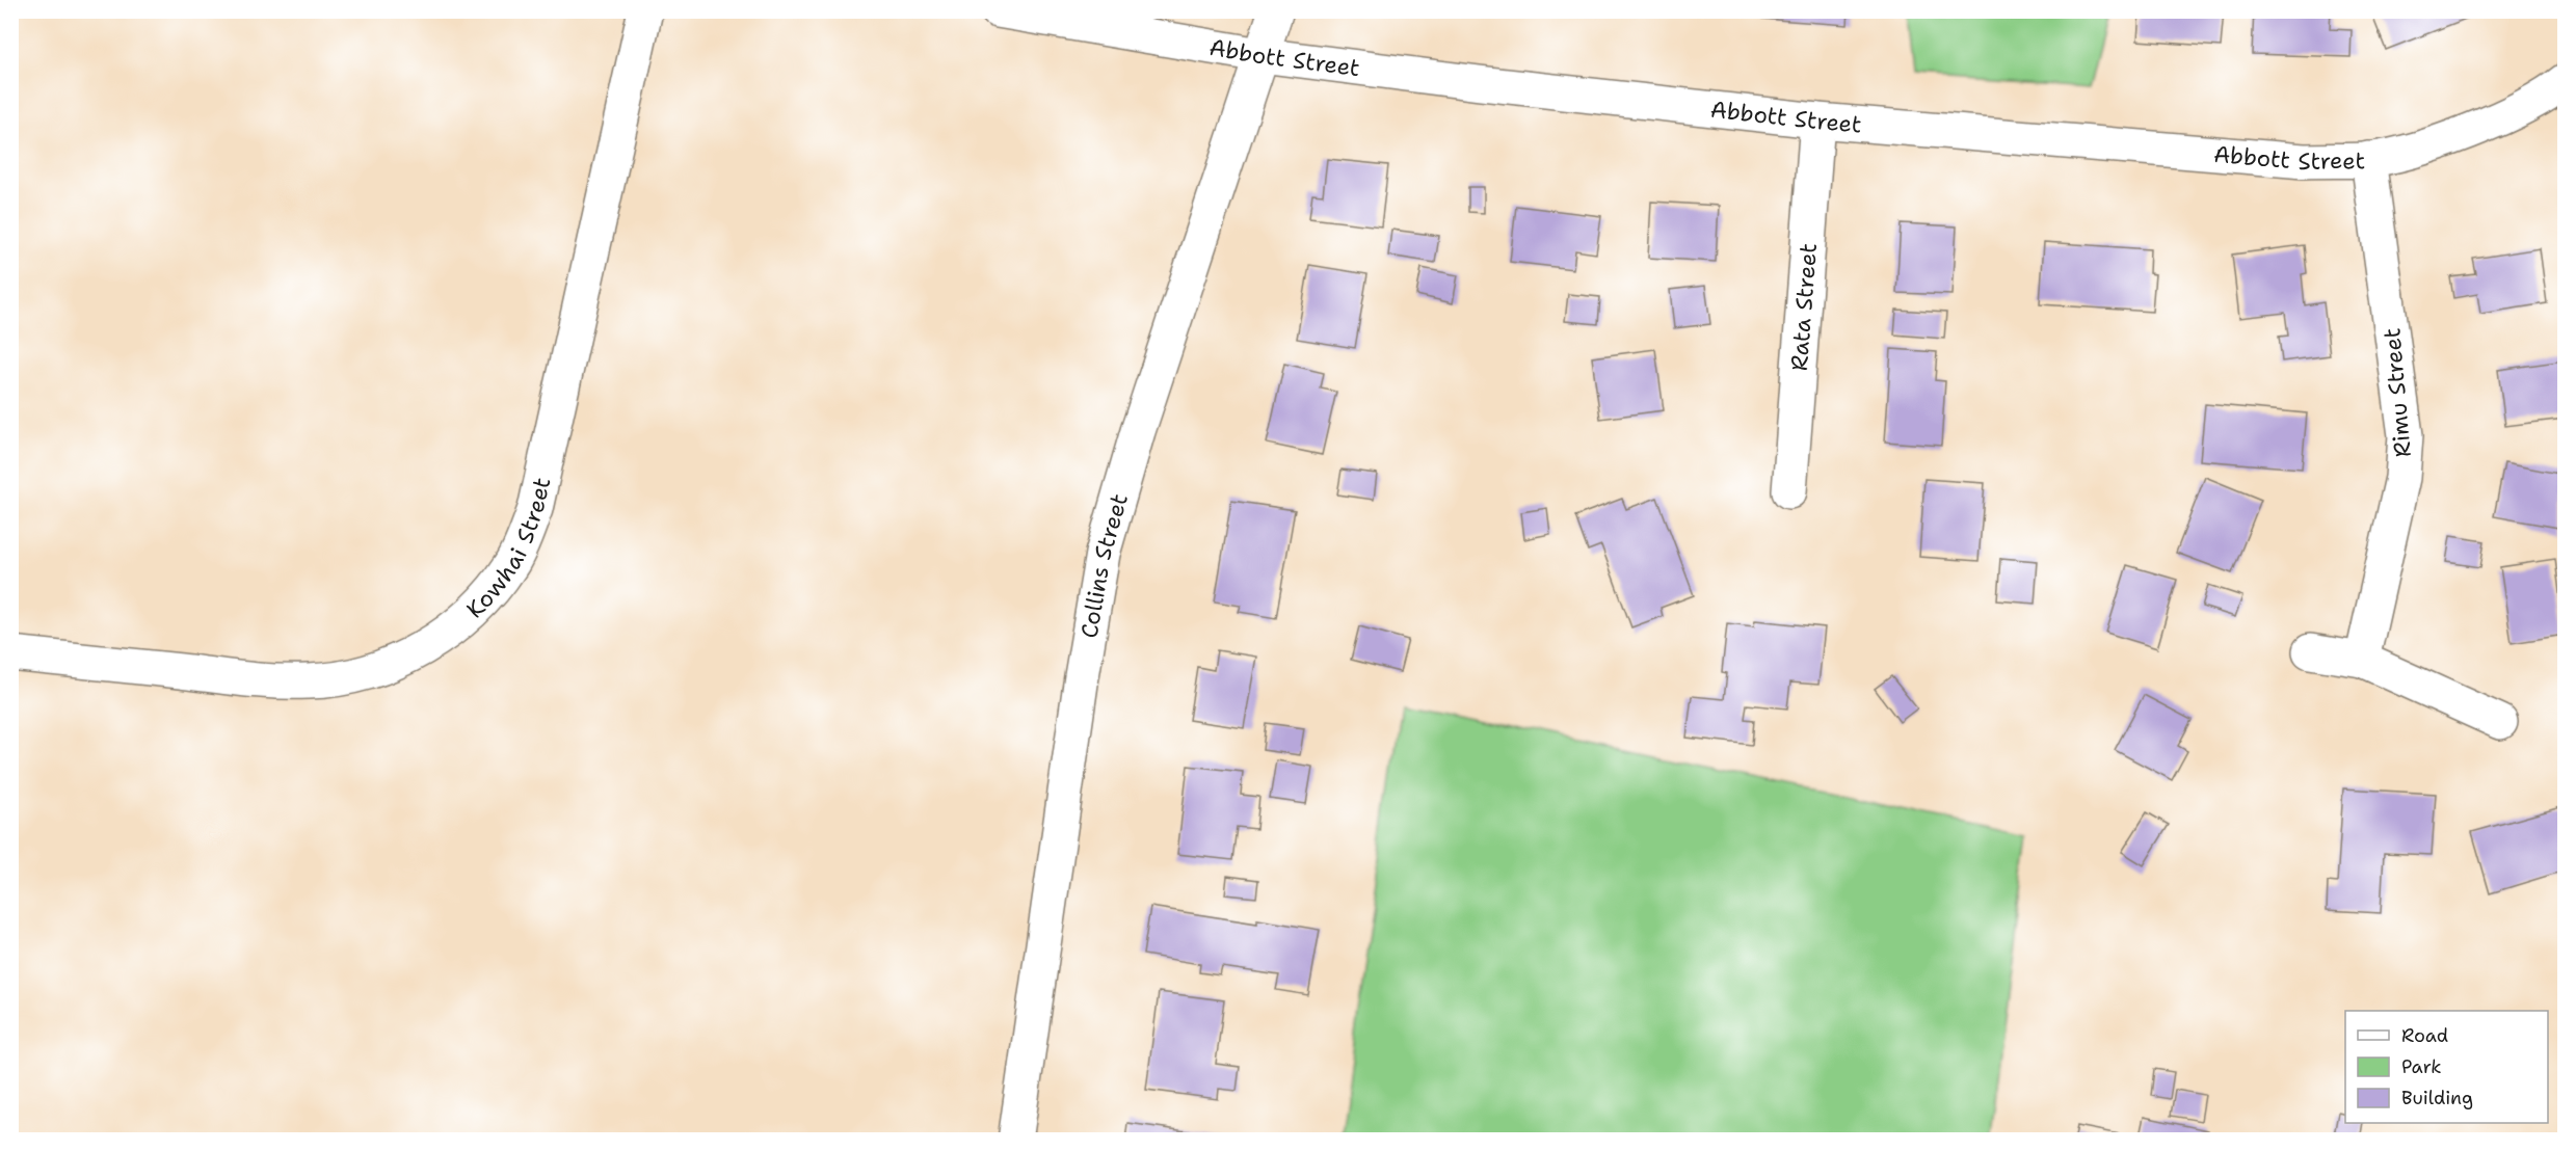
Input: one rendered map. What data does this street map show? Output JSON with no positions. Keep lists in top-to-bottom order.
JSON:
{
  "streets": {
    "street": [
      "Abbott Street",
      "Rata Street",
      "Rimu Street",
      "Kowhai Street",
      "Collins Street"
    ]
  },
  "crossings": [
    ["Abbott Street", "Rata Street"],
    ["Abbott Street", "Rimu Street"],
    ["Abbott Street", "Collins Street"]
  ],
  "legend": ["Road", "Park", "Building"]
}
